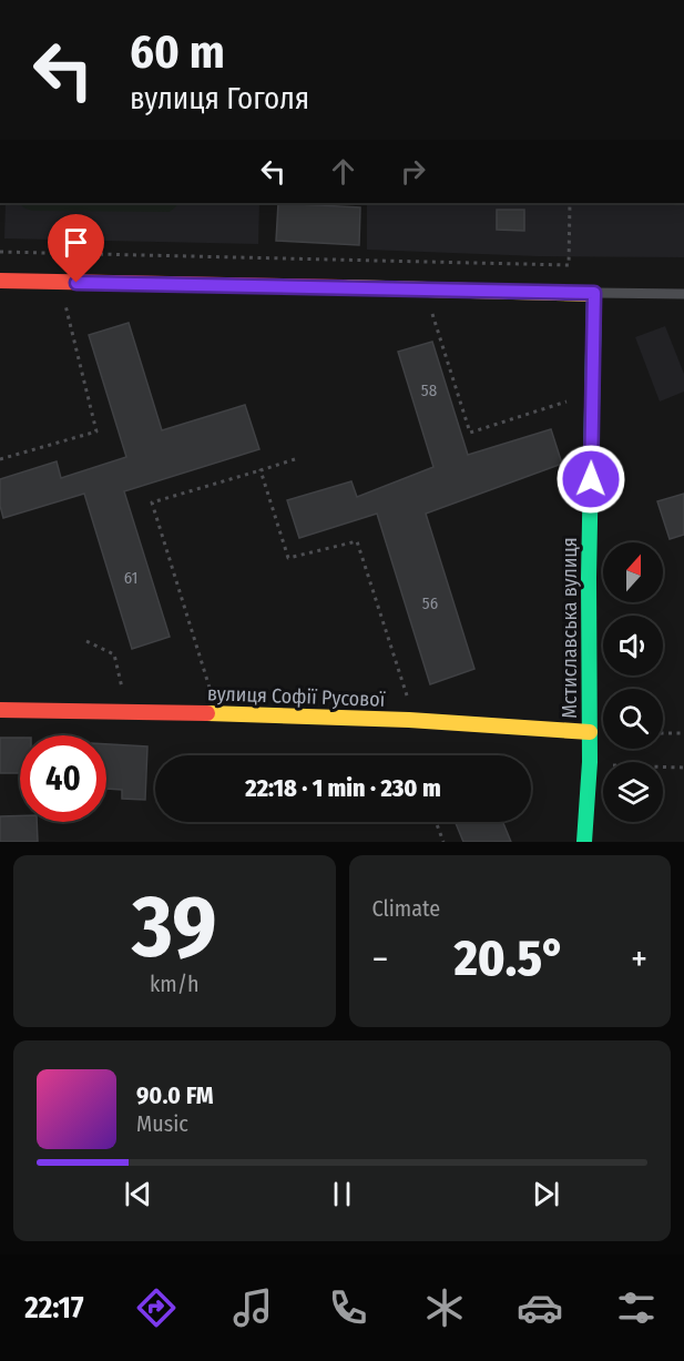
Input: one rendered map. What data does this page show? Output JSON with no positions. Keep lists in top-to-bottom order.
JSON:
{
  "streets": {
    "street": ["Мстиславська вулиця", "вулиця Софії Русової"]
  },
  "crossings": [
    ["Мстиславська вулиця", "вулиця Софії Русової"]
  ],
  "house_numbers": ["58", "61", "56"],
  "north": "top",
  "page": {
    "turn": ["60 m", "вулиця Гоголя"],
    "limit": "40",
    "trip": "22:18 · 1 min · 230 m",
    "tile": [
      ["39", "km/h"],
      "Climate"
    ],
    "heat": ["−", "20.5°", "+"],
    "song": ["90.0 FM", "Music"],
    "tabs": "22:17"
  }
}
